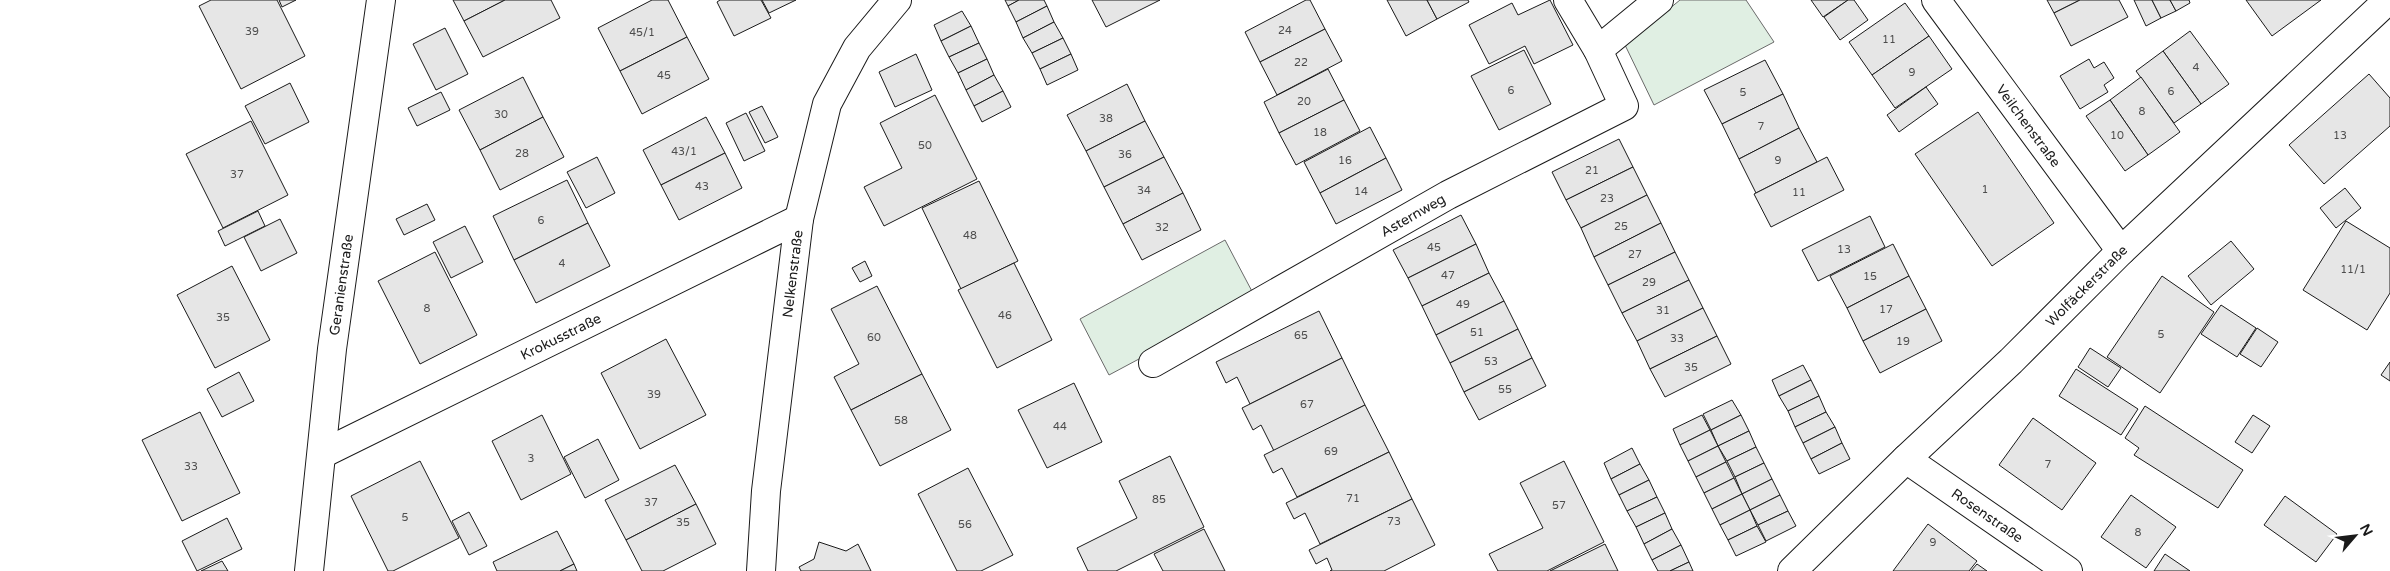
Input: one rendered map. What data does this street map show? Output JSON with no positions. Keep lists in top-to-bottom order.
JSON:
{
  "streets": {
    "street": [
      "Veilchenstraße",
      "Asternweg",
      "Nelkenstraße",
      "Geranienstraße",
      "Wolfäckerstraße",
      "Krokusstraße",
      "Rosenstraße"
    ]
  },
  "crossings": [
    ["Veilchenstraße", "Wolfäckerstraße"],
    ["Nelkenstraße", "Krokusstraße"],
    ["Geranienstraße", "Krokusstraße"],
    ["Wolfäckerstraße", "Rosenstraße"]
  ],
  "house_numbers": [
    "24",
    "39",
    "45/1",
    "11",
    "22",
    "4",
    "9",
    "45",
    "6",
    "6",
    "5",
    "20",
    "8",
    "30",
    "38",
    "7",
    "18",
    "10",
    "13",
    "50",
    "43/1",
    "28",
    "36",
    "16",
    "9",
    "21",
    "37",
    "43",
    "1",
    "34",
    "14",
    "11",
    "23",
    "6",
    "25",
    "32",
    "48",
    "45",
    "13",
    "27",
    "4",
    "11/1",
    "47",
    "15",
    "29",
    "49",
    "8",
    "17",
    "31",
    "46",
    "35",
    "51",
    "5",
    "65",
    "60",
    "33",
    "19",
    "53",
    "35",
    "55",
    "39",
    "67",
    "58",
    "44",
    "69",
    "3",
    "7",
    "33",
    "71",
    "85",
    "37",
    "57",
    "5",
    "73",
    "35",
    "56",
    "8",
    "9"
  ],
  "north": "top right"
}
